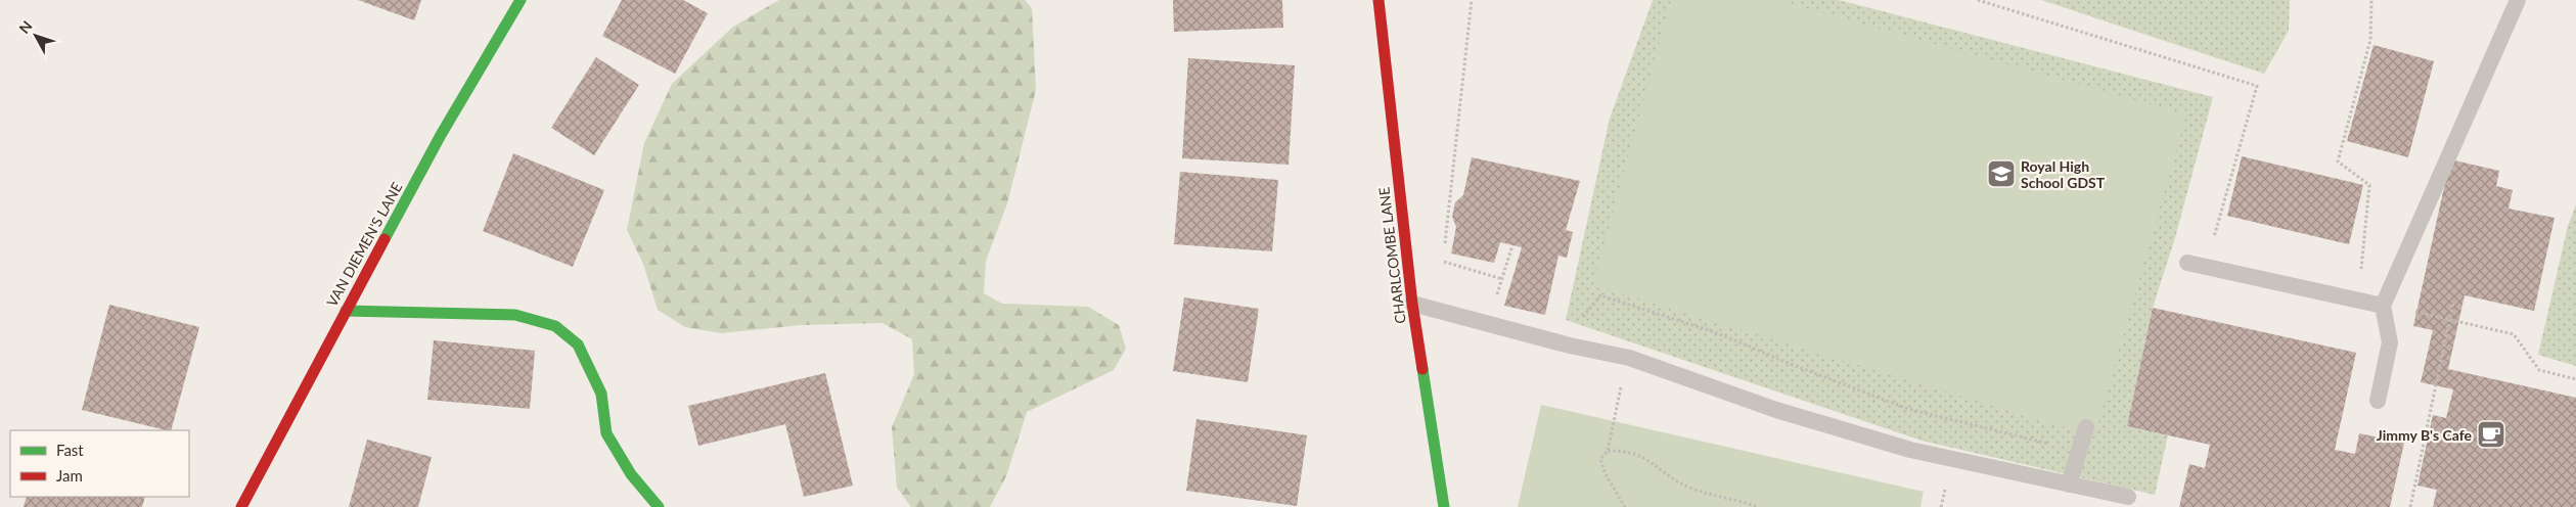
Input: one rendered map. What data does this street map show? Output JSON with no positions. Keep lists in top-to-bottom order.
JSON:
{
  "streets": {
    "street": ["VAN DIEMEN'S LANE", "CHARLCOMBE LANE"]
  },
  "places": {
    "school or university": ["Royal High School GDST"],
    "cafe": ["Jimmy B's Cafe"]
  },
  "legend": ["Fast", "Jam"],
  "north": "top left"
}
